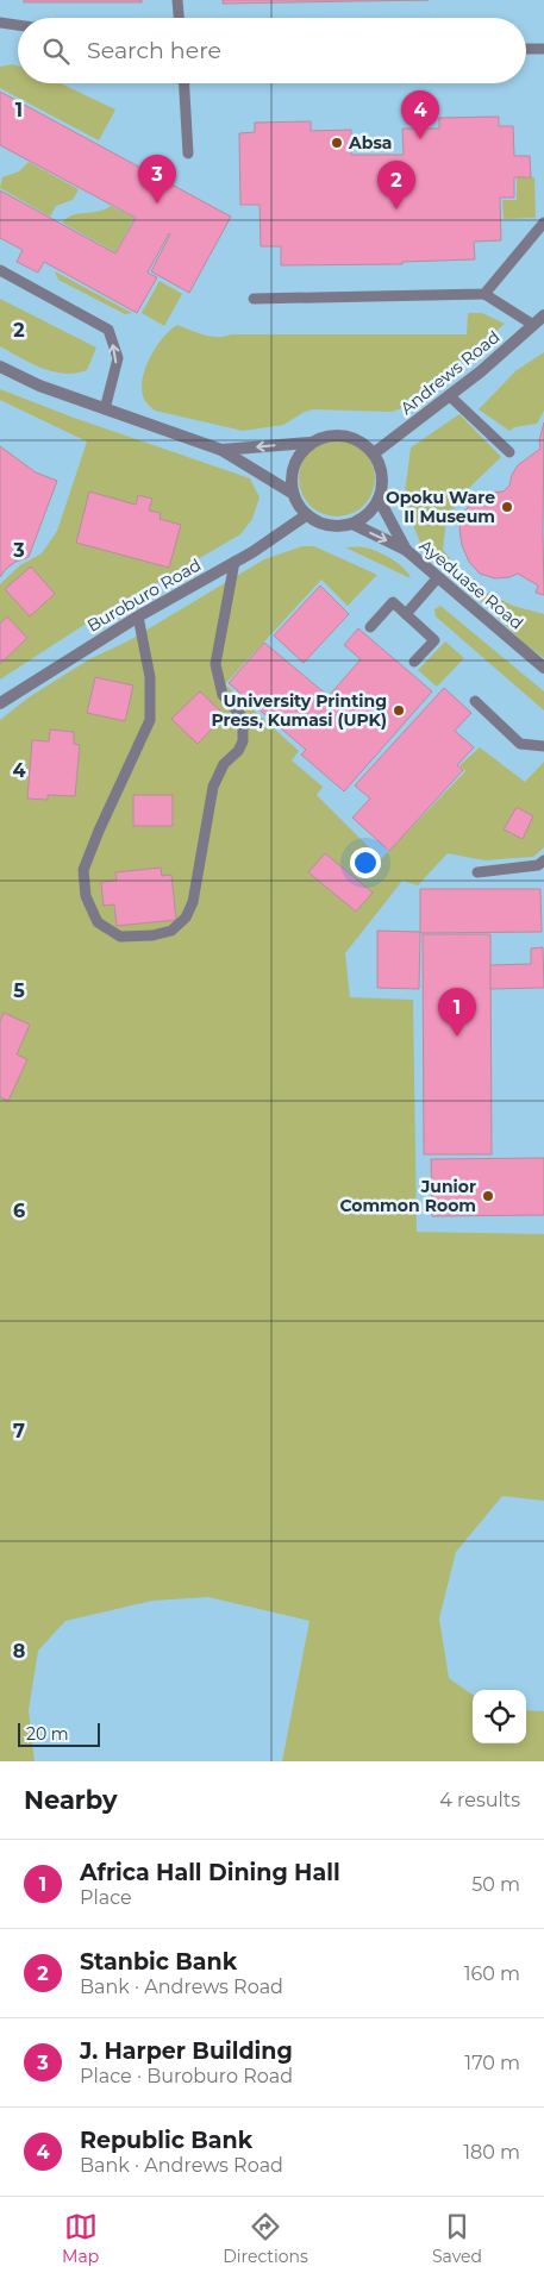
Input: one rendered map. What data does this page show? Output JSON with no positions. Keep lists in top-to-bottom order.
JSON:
{
  "streets": {
    "street": ["Andrews Road", "Ayeduase Road", "Buroburo Road"]
  },
  "crossings": [
    ["Andrews Road", "Ayeduase Road"],
    ["Andrews Road", "Buroburo Road"],
    ["Ayeduase Road", "Buroburo Road"]
  ],
  "places": [
    "Absa",
    "Opoku Ware II Museum",
    "University Printing Press, Kumasi (UPK)",
    "Junior Common Room"
  ],
  "scale_bar": "20 m",
  "page": {
    "search": "Search here",
    "pins": [
      "4",
      "3",
      "2",
      "1"
    ],
    "scale": "20 m",
    "heading": ["Nearby", "4 results"],
    "list": [
      {
        "mark": "1",
        "name": "Africa Hall Dining Hall",
        "note": "Place",
        "value": "50 m"
      },
      {
        "mark": "2",
        "name": "Stanbic Bank",
        "note": "Bank · Andrews Road",
        "value": "160 m"
      },
      {
        "mark": "3",
        "name": "J. Harper Building",
        "note": "Place · Buroburo Road",
        "value": "170 m"
      },
      {
        "mark": "4",
        "name": "Republic Bank",
        "note": "Bank · Andrews Road",
        "value": "180 m"
      }
    ],
    "nav": ["Map", "Directions", "Saved"]
  },
  "grid": {
    "rows": [
      "1",
      "2",
      "3",
      "4",
      "5",
      "6",
      "7",
      "8"
    ]
  }
}
